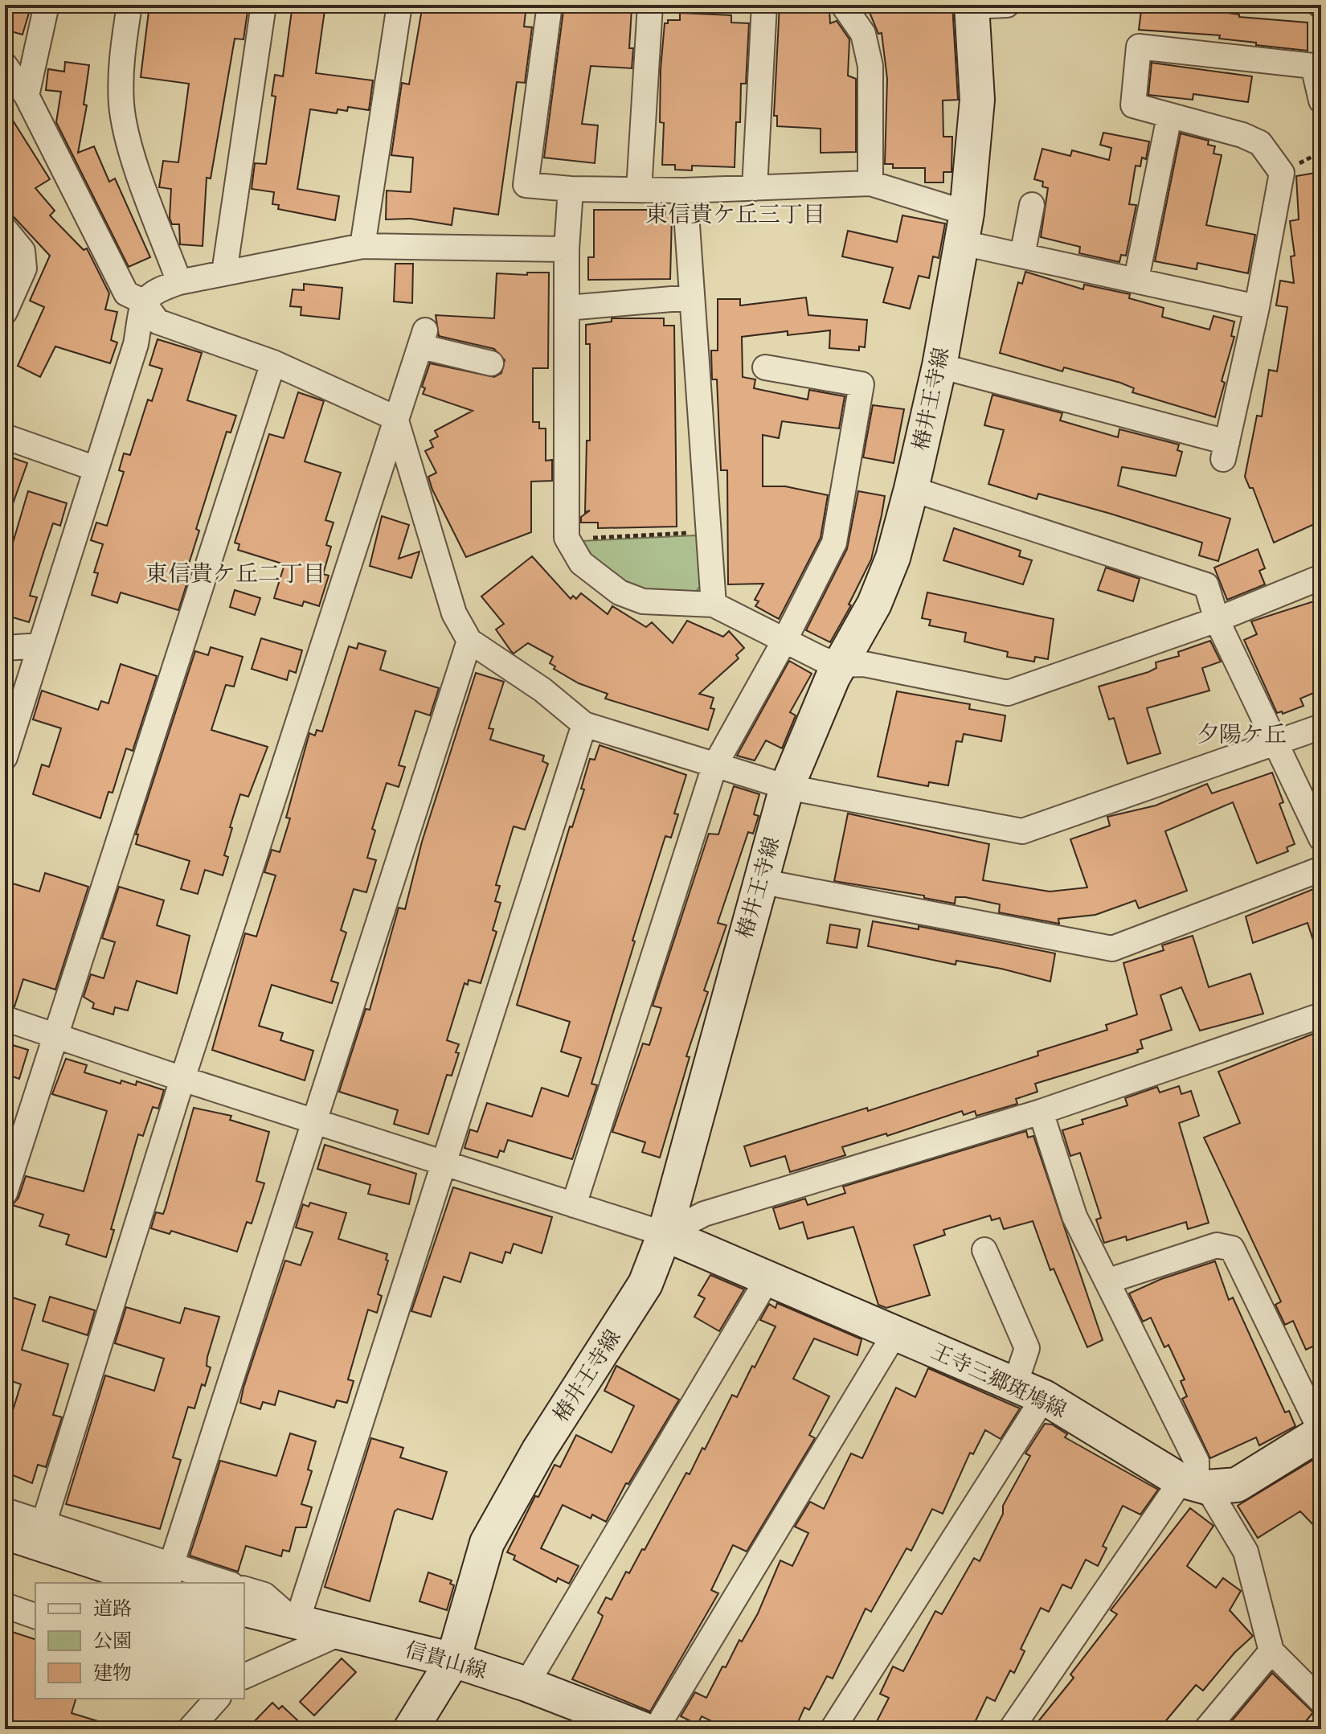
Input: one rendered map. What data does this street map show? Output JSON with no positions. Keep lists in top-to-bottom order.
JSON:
{
  "streets": {
    "main road": ["椿井王寺線", "王寺三郷斑鳩線", "信貴山線"]
  },
  "crossings": [
    ["椿井王寺線", "王寺三郷斑鳩線"],
    ["椿井王寺線", "信貴山線"]
  ],
  "districts": ["東信貴ケ丘三丁目", "東信貴ケ丘二丁目", "夕陽ケ丘"],
  "legend": ["道路", "公園", "建物"]
}
